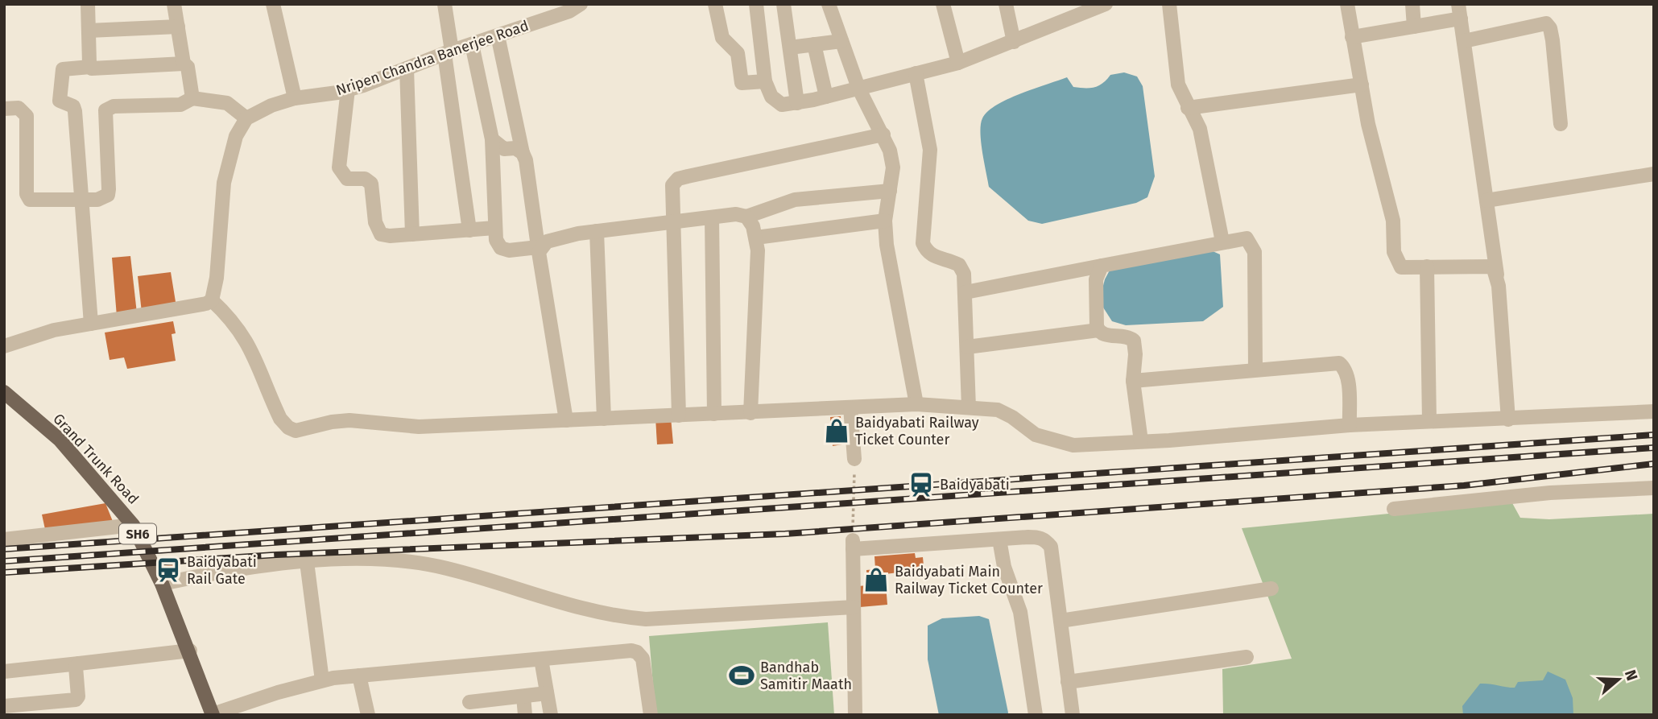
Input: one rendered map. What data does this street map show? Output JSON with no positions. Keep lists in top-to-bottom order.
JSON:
{
  "streets": {
    "main road": ["Grand Trunk Road", "SH6"],
    "street": ["Nripen Chandra Banerjee Road"]
  },
  "places": {
    "shop": ["Baidyabati Railway Ticket Counter", "Baidyabati Main Railway Ticket Counter"],
    "station": ["Baidyabati", "Baidyabati Rail Gate"],
    "sports": ["Bandhab Samitir Maath"]
  },
  "north": "right"
}
